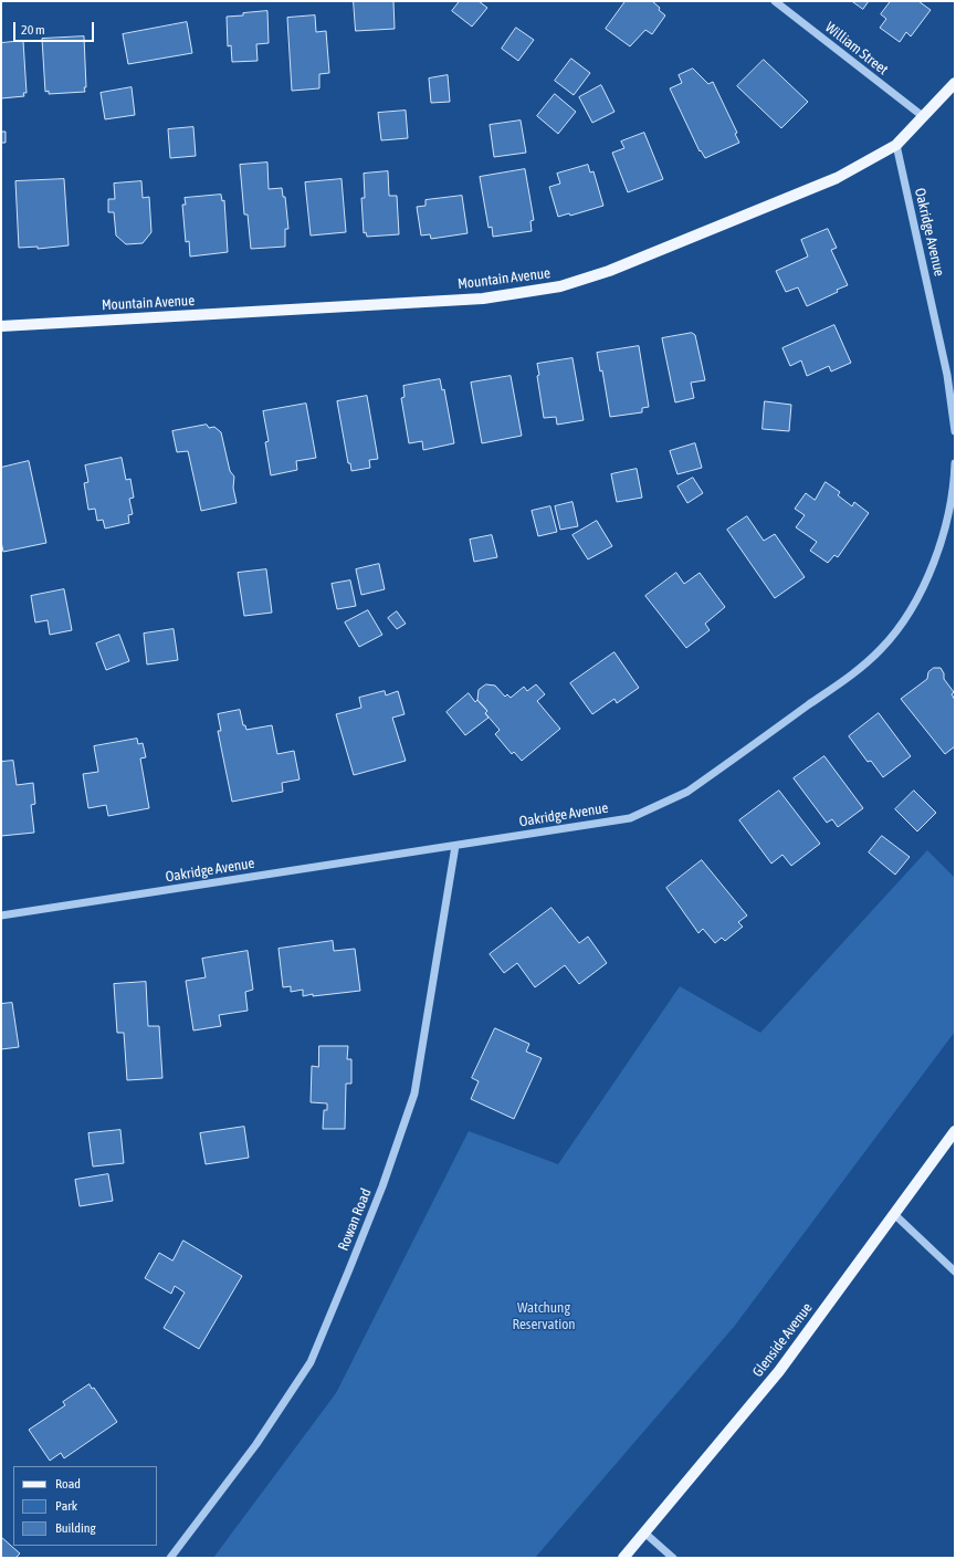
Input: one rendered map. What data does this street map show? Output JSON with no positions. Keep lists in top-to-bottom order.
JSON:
{
  "streets": {
    "main road": ["Mountain Avenue", "Glenside Avenue"],
    "street": ["William Street", "Oakridge Avenue", "Rowan Road"]
  },
  "crossings": [
    ["William Street", "Mountain Avenue"],
    ["Oakridge Avenue", "Mountain Avenue"],
    ["Oakridge Avenue", "Rowan Road"]
  ],
  "parks": ["Watchung Reservation"],
  "legend": ["Road", "Park", "Building"],
  "scale_bar": "20 m"
}
